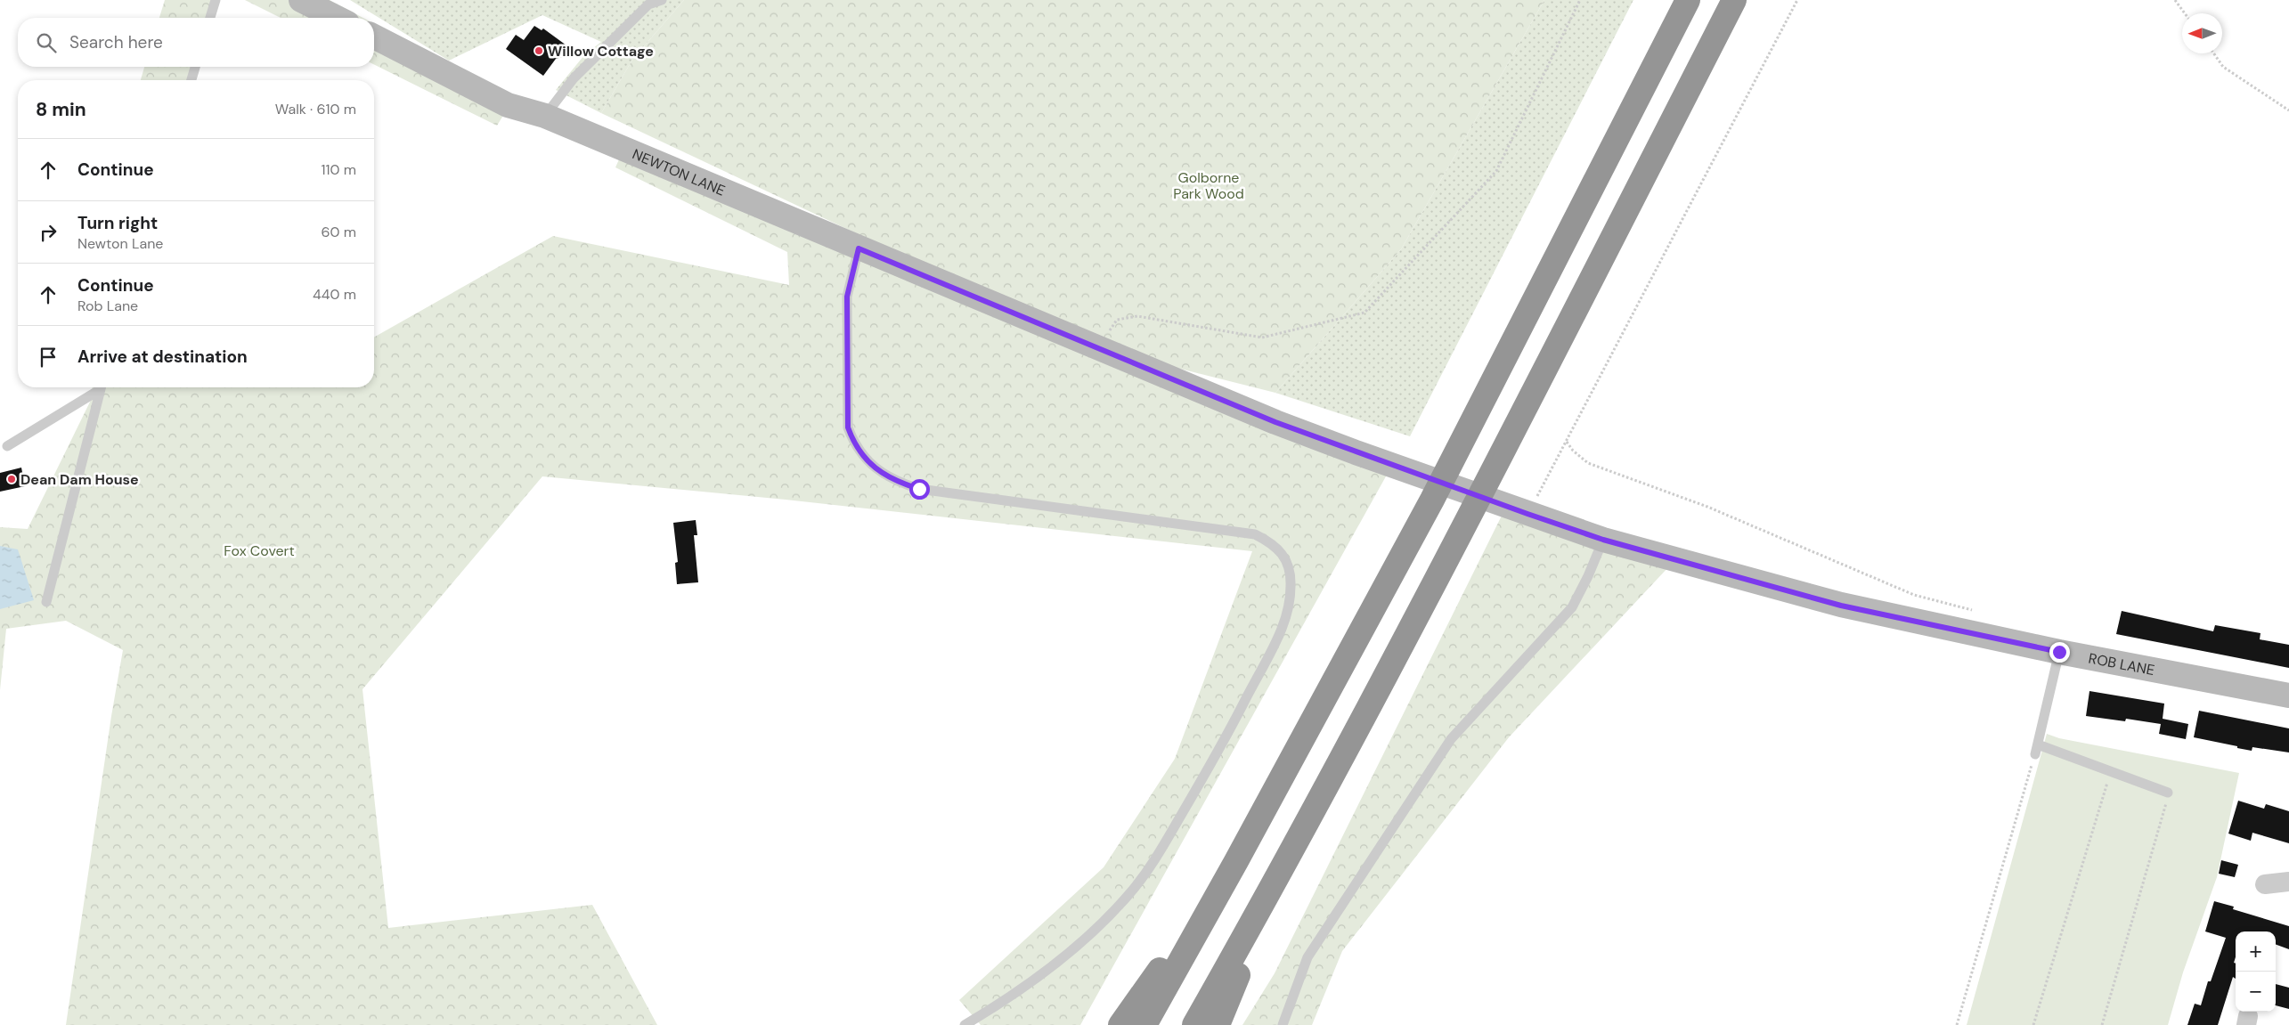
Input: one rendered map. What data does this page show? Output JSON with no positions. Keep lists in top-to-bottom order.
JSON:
{
  "streets": {
    "street": ["NEWTON LANE", "ROB LANE"]
  },
  "crossings": [
    ["NEWTON LANE", "ROB LANE"]
  ],
  "parks": ["Golborne Park Wood", "Fox Covert"],
  "places": ["Willow Cottage", "Dean Dam House"],
  "north": "left",
  "page": {
    "search": "Search here",
    "heading": ["8 min", "Walk · 610 m"],
    "list": [
      ["Continue", "110 m"],
      ["Turn right", "Newton Lane", "60 m"],
      ["Continue", "Rob Lane", "440 m"],
      "Arrive at destination"
    ],
    "map_buttons": ["+", "−"]
  }
}
